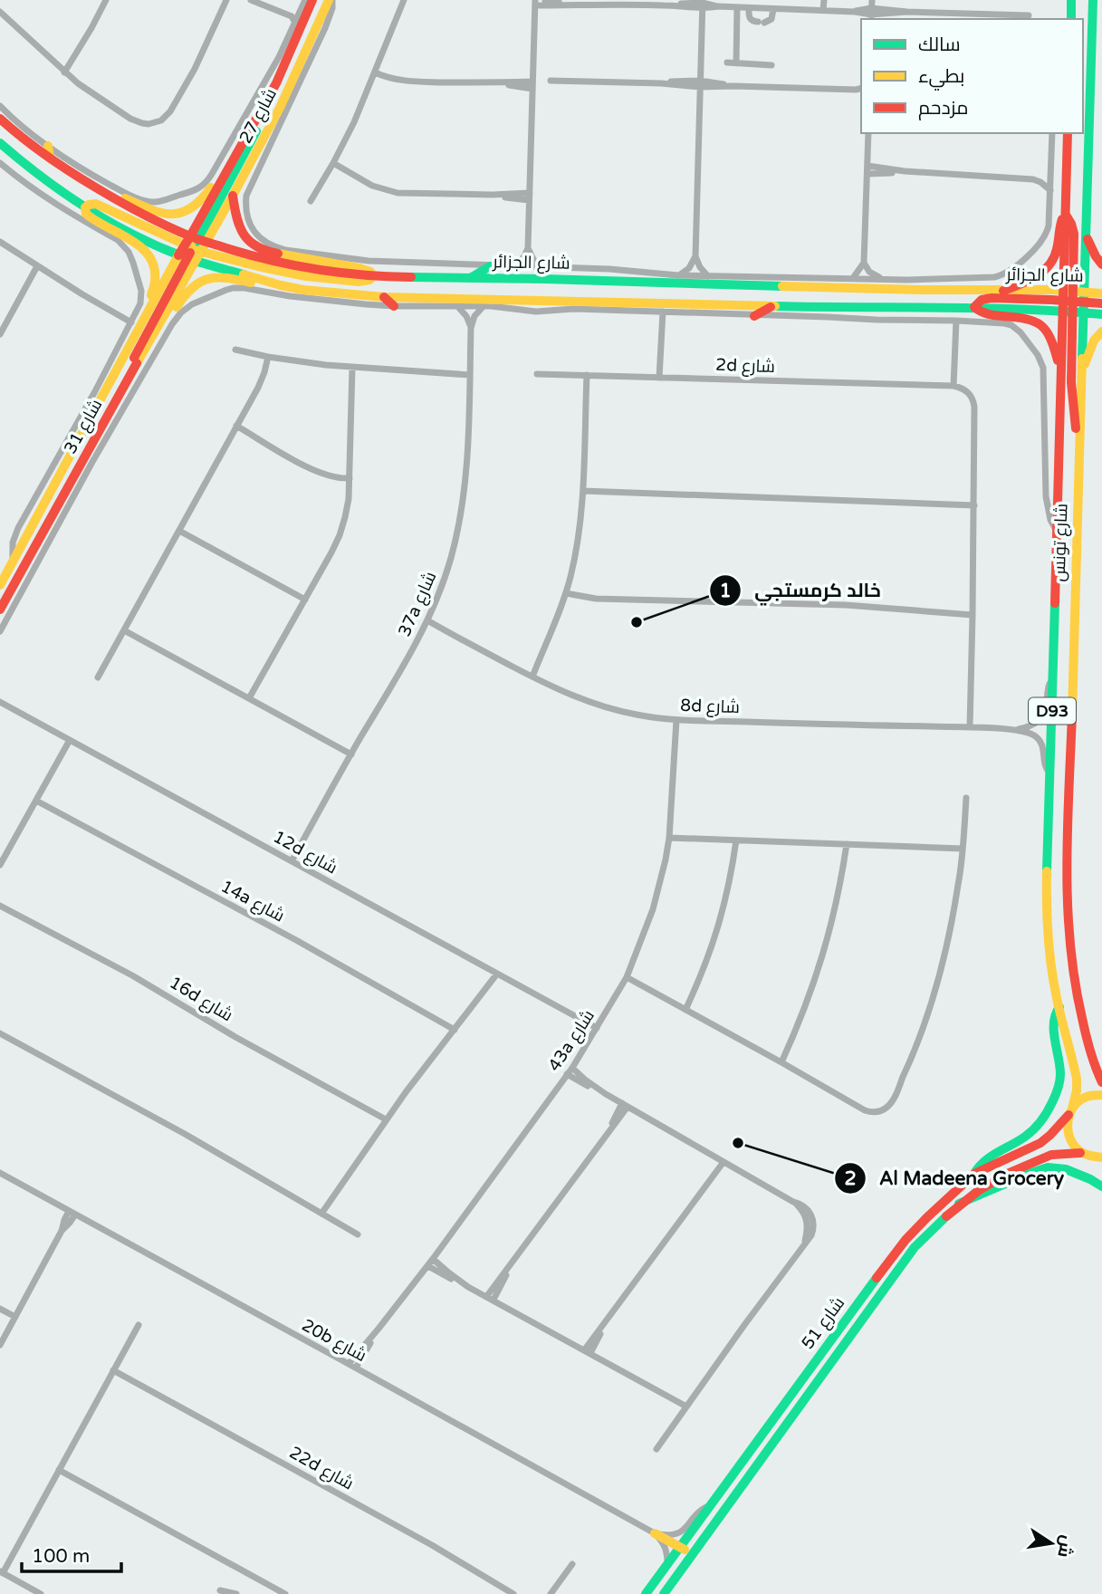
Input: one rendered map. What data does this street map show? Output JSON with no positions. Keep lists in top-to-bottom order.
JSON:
{
  "streets": {
    "main road": [
      "شارع 27",
      "شارع الجزائر",
      "شارع 31",
      "شارع تونس",
      "D93",
      "شارع 51"
    ],
    "street": [
      "2d شارع",
      "37a شارع",
      "8d شارع",
      "12d شارع",
      "14a شارع",
      "16d شارع",
      "43a شارع",
      "20b شارع",
      "22d شارع"
    ]
  },
  "crossings": [
    ["شارع 27", "شارع الجزائر"],
    ["شارع 27", "شارع 31"],
    ["شارع الجزائر", "شارع 31"],
    ["شارع الجزائر", "شارع تونس"],
    ["شارع تونس", "8d شارع"],
    ["شارع تونس", "شارع 51"],
    ["37a شارع", "8d شارع"],
    ["37a شارع", "12d شارع"],
    ["8d شارع", "43a شارع"],
    ["12d شارع", "43a شارع"],
    ["43a شارع", "20b شارع"]
  ],
  "places": ["خالد كرمستجي", "Al Madeena Grocery"],
  "legend": ["سالك", "بطيء", "مزدحم"],
  "scale_bar": "100 m",
  "north": "right"
}
